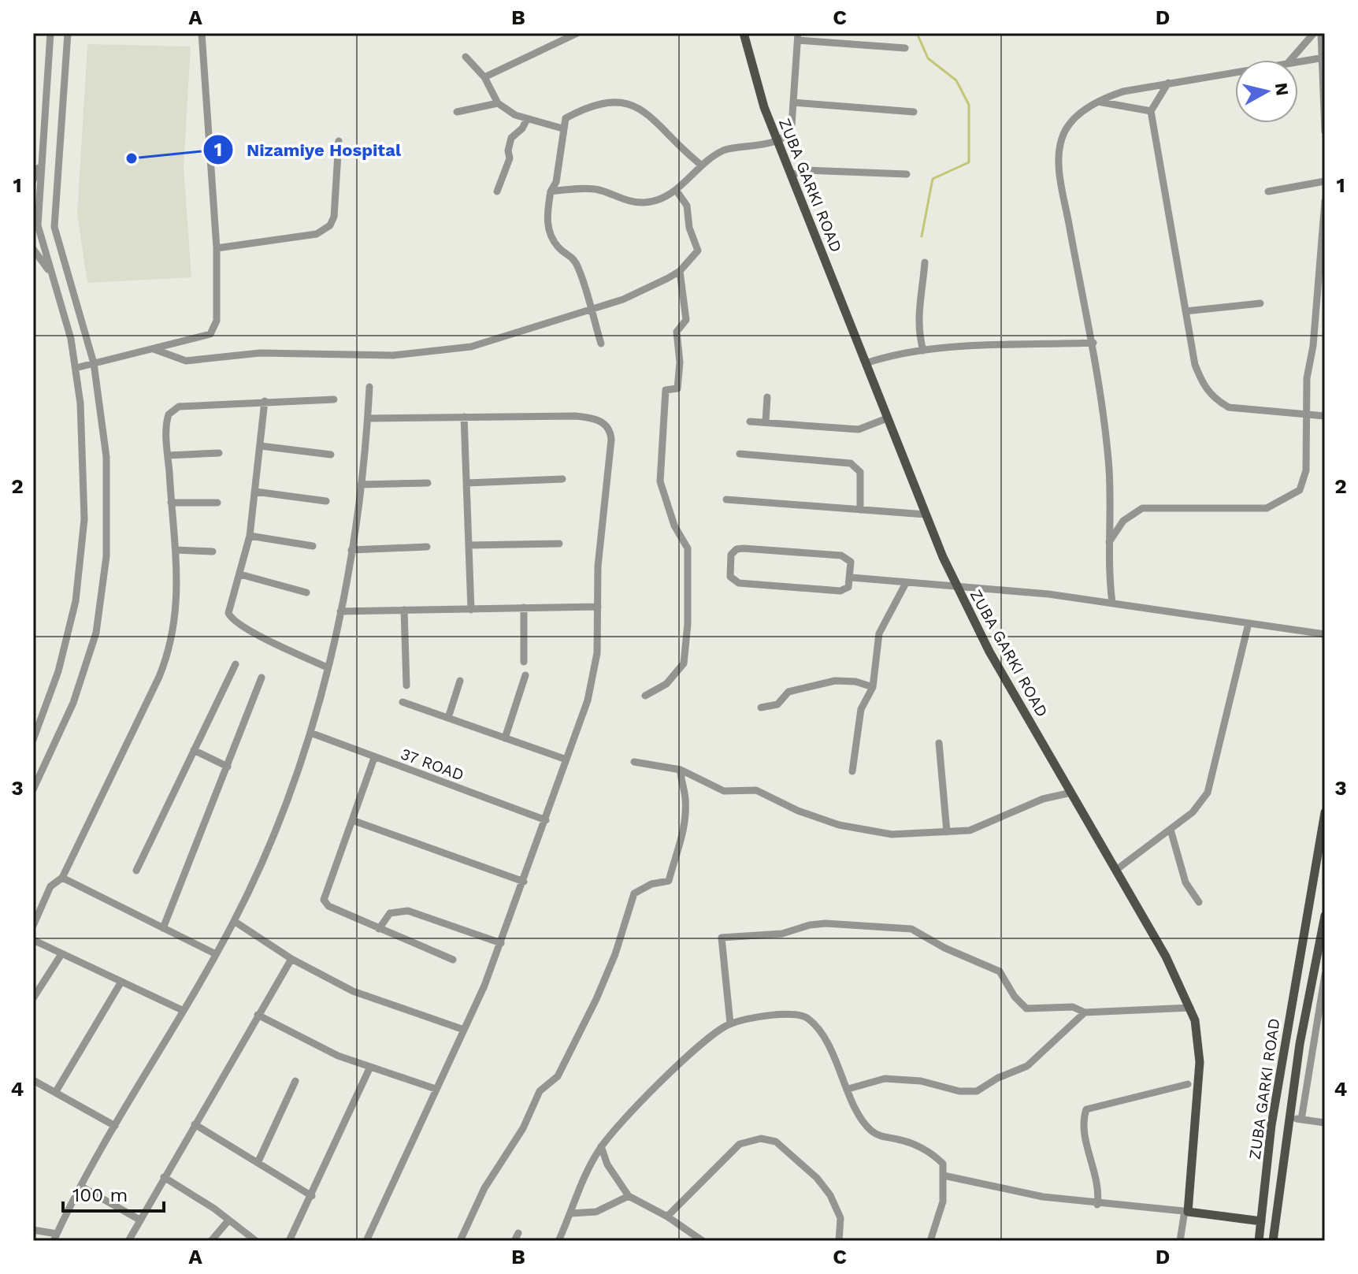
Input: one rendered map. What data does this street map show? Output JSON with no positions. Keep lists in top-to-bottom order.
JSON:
{
  "streets": {
    "main road": ["ZUBA GARKI ROAD"],
    "street": ["37 ROAD"]
  },
  "places": ["Nizamiye Hospital"],
  "scale_bar": "100 m",
  "north": "right",
  "grid": {
    "columns": [
      "A",
      "B",
      "C",
      "D"
    ],
    "rows": [
      "1",
      "2",
      "3",
      "4"
    ]
  }
}
